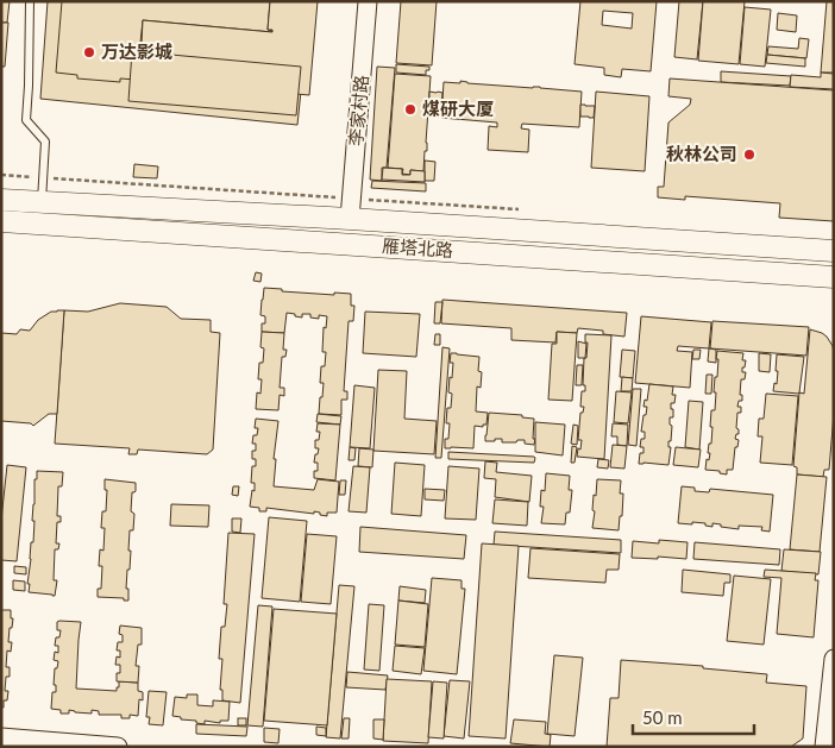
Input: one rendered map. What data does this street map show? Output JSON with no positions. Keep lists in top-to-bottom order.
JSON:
{
  "streets": {
    "main road": ["雁塔北路"],
    "street": ["李家村路"]
  },
  "crossings": [
    ["李家村路", "雁塔北路"]
  ],
  "places": ["万达影城", "煤研大厦", "秋林公司"],
  "scale_bar": "50 m"
}
